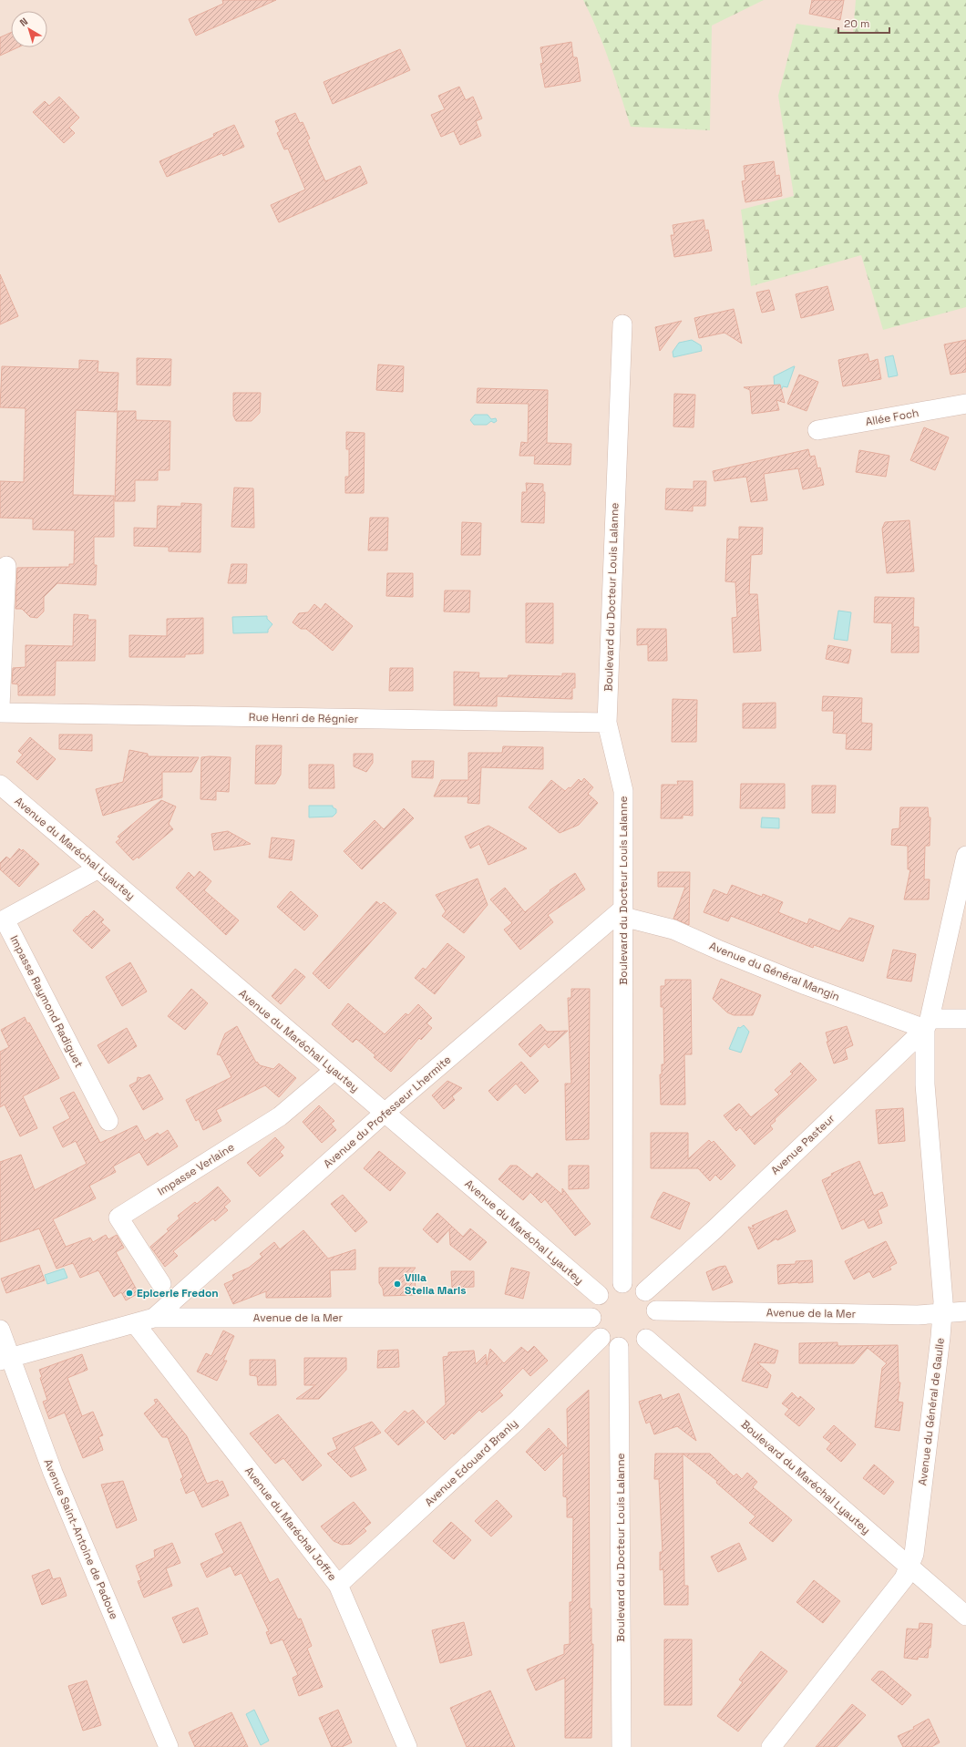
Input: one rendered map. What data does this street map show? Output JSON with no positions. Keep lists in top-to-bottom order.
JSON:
{
  "streets": {
    "street": [
      "Allée Foch",
      "Boulevard du Docteur Louis Lalanne",
      "Rue Henri de Régnier",
      "Avenue du Maréchal Lyautey",
      "Avenue du Général Mangin",
      "Impasse Raymond Radiguet",
      "Avenue du Professeur Lhermite",
      "Avenue Pasteur",
      "Impasse Verlaine",
      "Avenue de la Mer",
      "Avenue du Général de Gaulle",
      "Avenue Edouard Branly",
      "Boulevard du Maréchal Lyautey",
      "Avenue du Maréchal Joffre",
      "Avenue Saint-Antoine de Padoue"
    ]
  },
  "crossings": [
    ["Boulevard du Docteur Louis Lalanne", "Rue Henri de Régnier"],
    ["Boulevard du Docteur Louis Lalanne", "Avenue du Maréchal Lyautey"],
    ["Boulevard du Docteur Louis Lalanne", "Avenue du Général Mangin"],
    ["Boulevard du Docteur Louis Lalanne", "Avenue du Professeur Lhermite"],
    ["Boulevard du Docteur Louis Lalanne", "Avenue Pasteur"],
    ["Boulevard du Docteur Louis Lalanne", "Avenue de la Mer"],
    ["Boulevard du Docteur Louis Lalanne", "Avenue Edouard Branly"],
    ["Boulevard du Docteur Louis Lalanne", "Boulevard du Maréchal Lyautey"],
    ["Avenue du Maréchal Lyautey", "Impasse Raymond Radiguet"],
    ["Avenue du Maréchal Lyautey", "Avenue du Professeur Lhermite"],
    ["Avenue du Maréchal Lyautey", "Avenue Pasteur"],
    ["Avenue du Maréchal Lyautey", "Impasse Verlaine"],
    ["Avenue du Maréchal Lyautey", "Avenue de la Mer"],
    ["Avenue du Maréchal Lyautey", "Avenue Edouard Branly"],
    ["Avenue du Maréchal Lyautey", "Boulevard du Maréchal Lyautey"],
    ["Avenue du Général Mangin", "Avenue du Professeur Lhermite"],
    ["Avenue du Général Mangin", "Avenue Pasteur"],
    ["Avenue du Général Mangin", "Avenue du Général de Gaulle"],
    ["Avenue du Professeur Lhermite", "Avenue de la Mer"],
    ["Avenue Pasteur", "Avenue de la Mer"],
    ["Avenue Pasteur", "Avenue du Général de Gaulle"],
    ["Avenue Pasteur", "Avenue Edouard Branly"],
    ["Avenue Pasteur", "Boulevard du Maréchal Lyautey"],
    ["Avenue de la Mer", "Avenue du Général de Gaulle"],
    ["Avenue de la Mer", "Avenue Edouard Branly"],
    ["Avenue de la Mer", "Boulevard du Maréchal Lyautey"],
    ["Avenue de la Mer", "Avenue du Maréchal Joffre"],
    ["Avenue de la Mer", "Avenue Saint-Antoine de Padoue"],
    ["Avenue du Général de Gaulle", "Boulevard du Maréchal Lyautey"],
    ["Avenue Edouard Branly", "Boulevard du Maréchal Lyautey"],
    ["Avenue Edouard Branly", "Avenue du Maréchal Joffre"]
  ],
  "places": ["Villa Stella Maris", "Epicerie Fredon"],
  "scale_bar": "20 m",
  "north": "top left"
}
